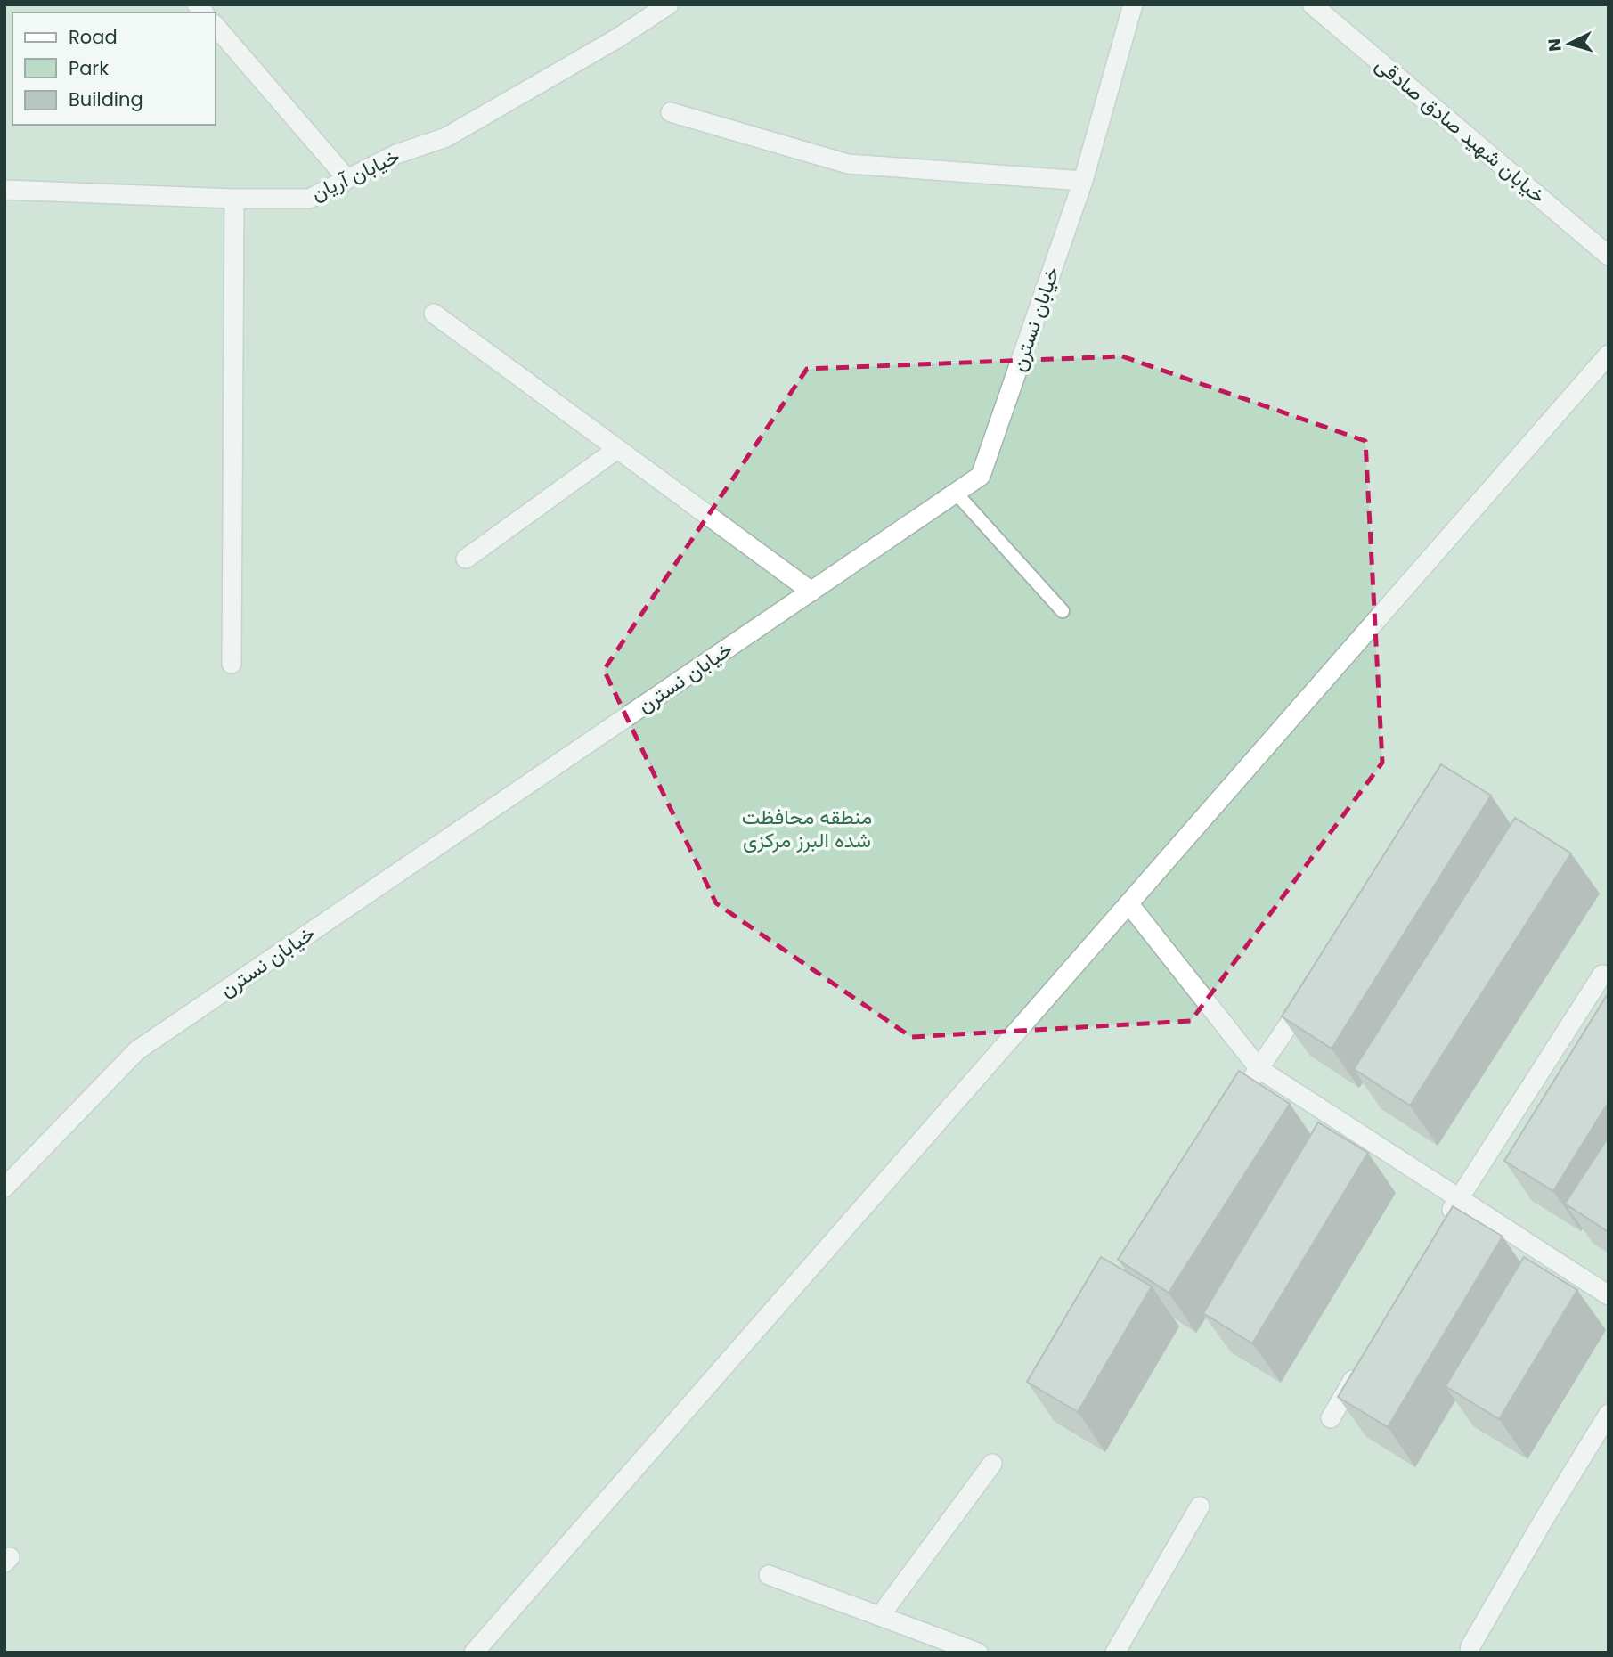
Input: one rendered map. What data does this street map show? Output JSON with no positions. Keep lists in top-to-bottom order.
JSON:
{
  "streets": {
    "street": ["خیابان شهید صادق صادقی", "خیابان آریان", "خیابان نسترن"]
  },
  "parks": ["منطقه محافظت شده البرز مرکزی"],
  "legend": ["Road", "Park", "Building"],
  "north": "left"
}
